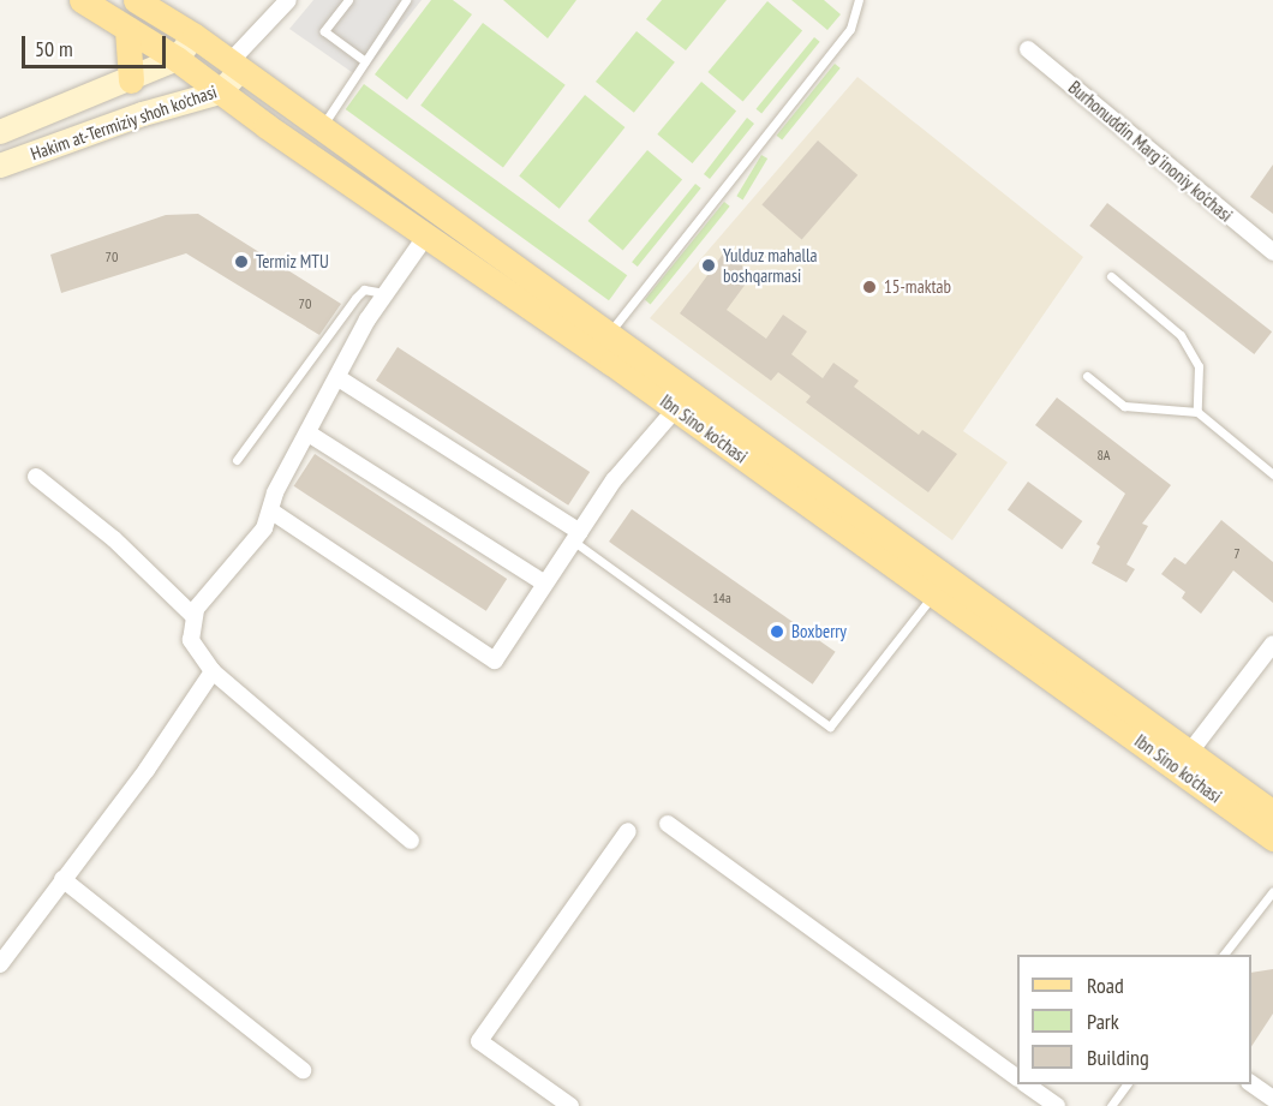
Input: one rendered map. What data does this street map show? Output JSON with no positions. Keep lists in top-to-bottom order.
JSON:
{
  "streets": {
    "main road": ["Hakim at-Termiziy shoh ko'chasi", "Ibn Sino ko'chasi"],
    "street": ["Burhonuddin Marg'inoniy ko'chasi"]
  },
  "crossings": [
    ["Hakim at-Termiziy shoh ko'chasi", "Ibn Sino ko'chasi"]
  ],
  "places": [
    "Termiz MTU",
    "Yulduz mahalla boshqarmasi",
    "15-maktab",
    "Boxberry"
  ],
  "house_numbers": [
    "70",
    "70",
    "8A",
    "7",
    "14a"
  ],
  "legend": ["Road", "Park", "Building"],
  "scale_bar": "50 m"
}
